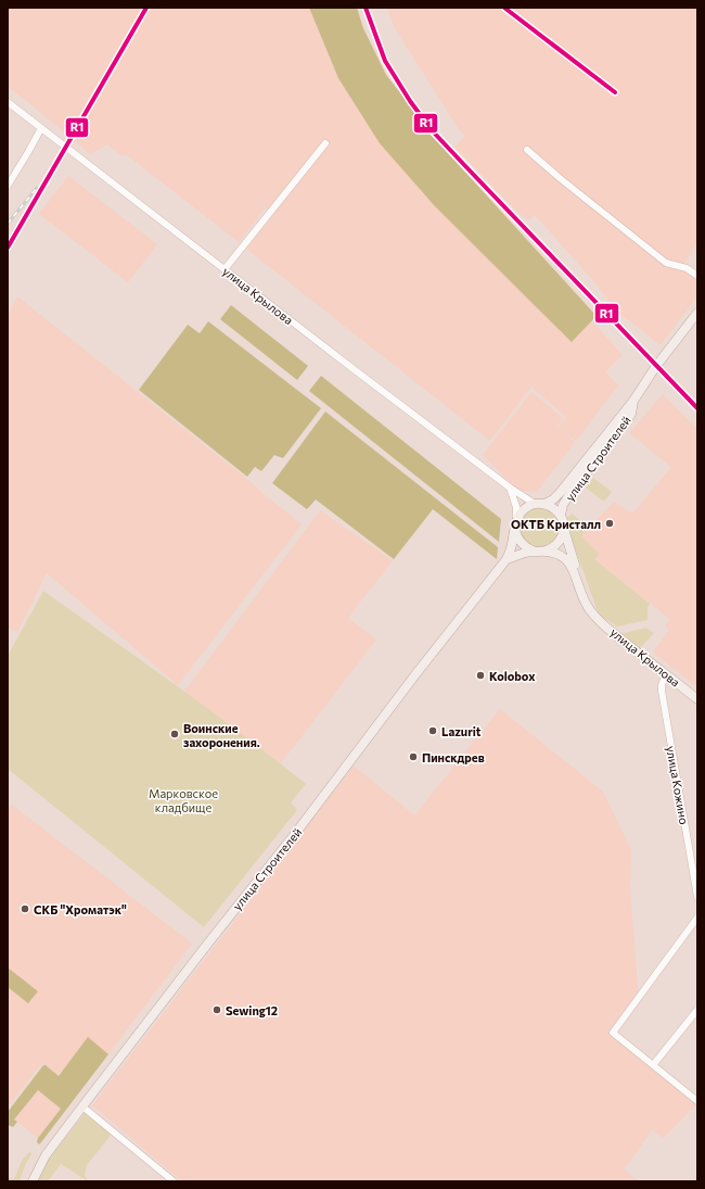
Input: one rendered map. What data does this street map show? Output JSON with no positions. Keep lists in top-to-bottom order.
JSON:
{
  "streets": {
    "main road": ["улица Крылова", "улица Строителей"],
    "street": ["улица Кожино"]
  },
  "crossings": [
    ["улица Крылова", "улица Строителей"],
    ["улица Крылова", "улица Кожино"]
  ],
  "parks": ["Марковское кладбище"],
  "places": [
    "ОКТБ Кристалл",
    "Kolobox",
    "Lazurit",
    "Воинские захоронения.",
    "Пинскдрев",
    "СКБ \"Хроматэк\"",
    "Sewing12"
  ],
  "lines": ["transit line R1"]
}
